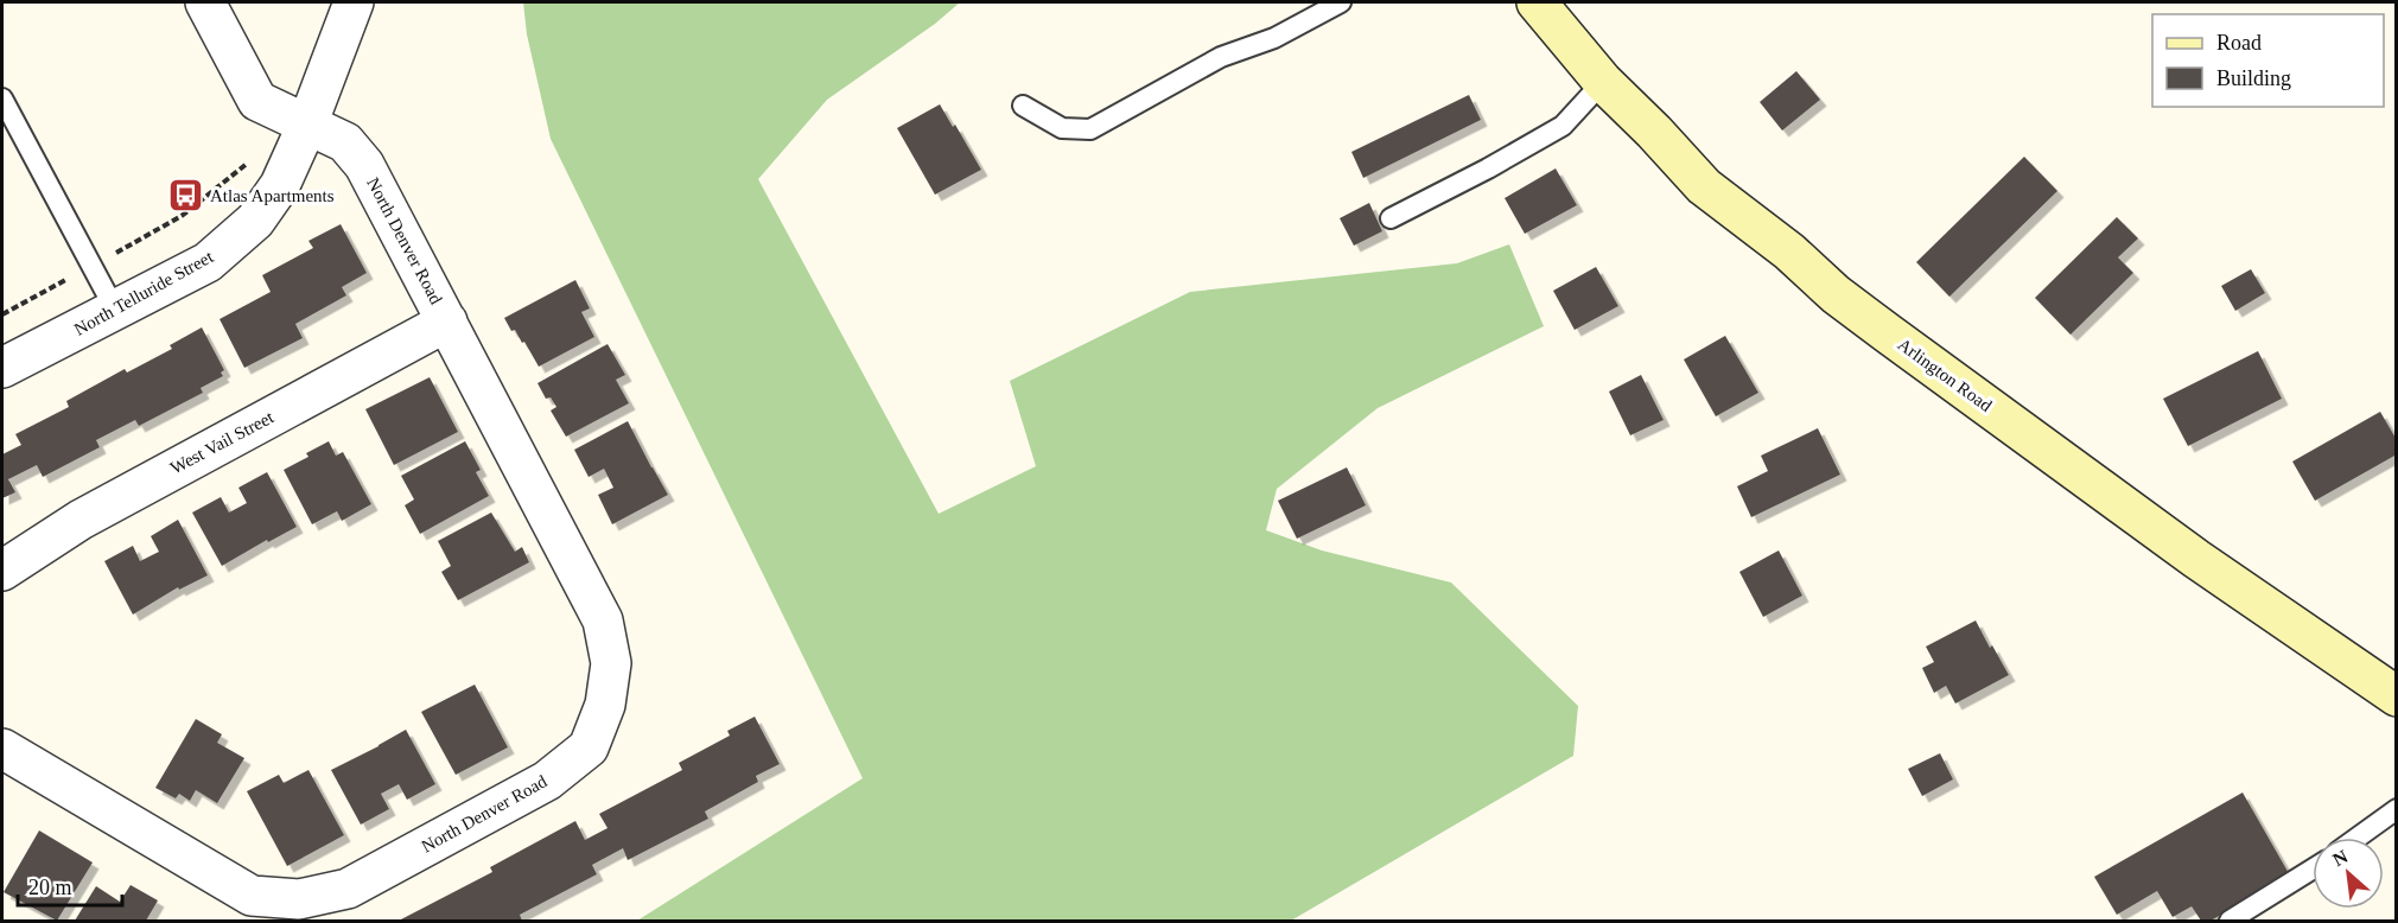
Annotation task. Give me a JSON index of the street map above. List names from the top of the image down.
{
  "streets": {
    "street": [
      "North Denver Road",
      "North Telluride Street",
      "Arlington Road",
      "West Vail Street"
    ]
  },
  "crossings": [
    ["North Denver Road", "North Telluride Street"],
    ["North Denver Road", "West Vail Street"]
  ],
  "places": {
    "bus stop": ["Atlas Apartments"]
  },
  "legend": ["Road", "Building"],
  "scale_bar": "20 m",
  "north": "top left"
}
